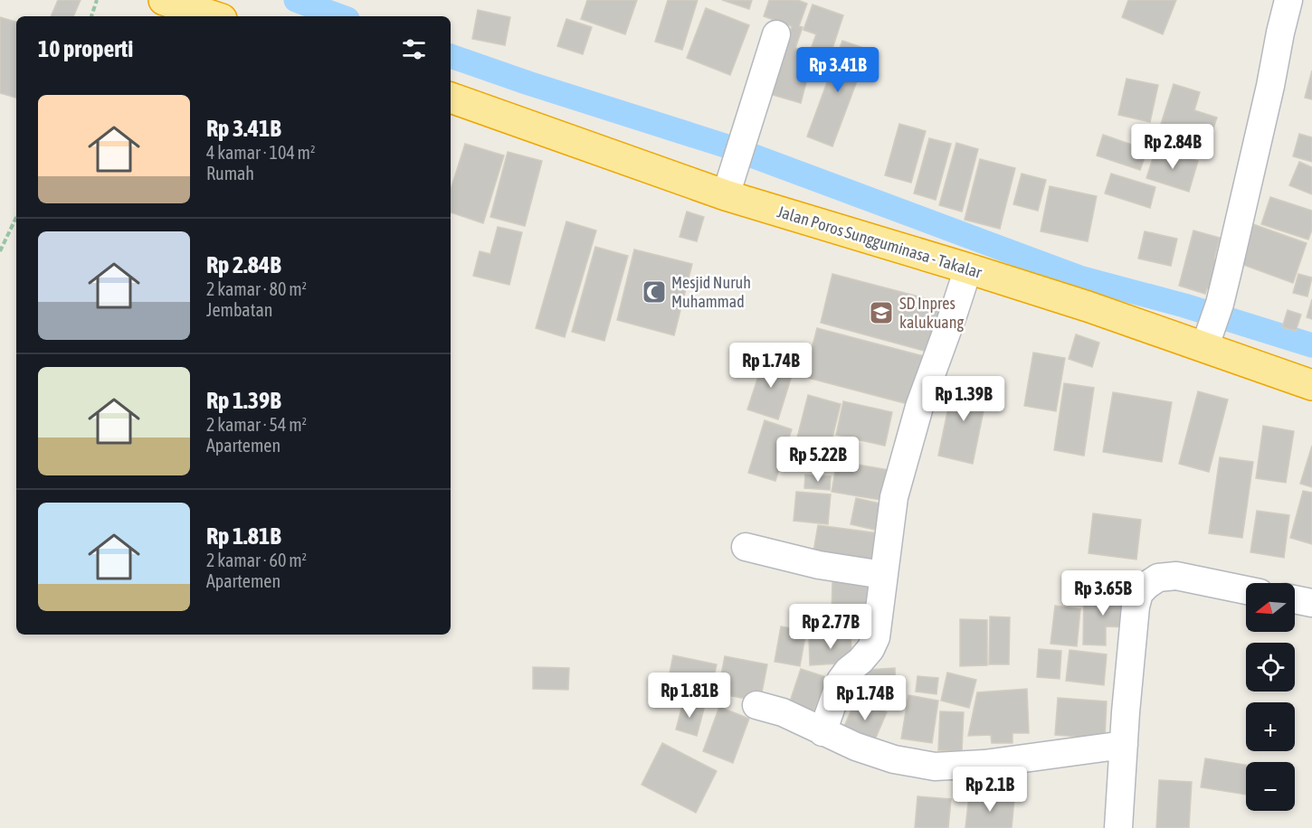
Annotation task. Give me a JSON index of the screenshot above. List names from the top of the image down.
{
  "streets": {
    "highway": ["Jalan Poros Sungguminasa - Takalar"]
  },
  "places": {
    "mosque": ["Mesjid Nuruh Muhammad"],
    "school or university": ["SD Inpres kalukuang"]
  },
  "north": "left",
  "page": {
    "heading": "10 properti",
    "price": [
      "Rp 3.41B",
      "Rp 2.84B",
      "Rp 1.74B",
      "Rp 1.39B",
      "Rp 5.22B",
      "Rp 3.65B",
      "Rp 2.77B",
      "Rp 1.81B",
      "Rp 1.74B",
      "Rp 2.1B"
    ],
    "list": [
      {
        "name": "Rp 3.41B",
        "note": "4 kamar · 104 m² · Rumah"
      },
      {
        "name": "Rp 2.84B",
        "note": "2 kamar · 80 m² · Jembatan"
      },
      {
        "name": "Rp 1.39B",
        "note": "2 kamar · 54 m² · Apartemen"
      },
      {
        "name": "Rp 1.81B",
        "note": "2 kamar · 60 m² · Apartemen"
      }
    ],
    "map_buttons": ["+", "−"]
  }
}
